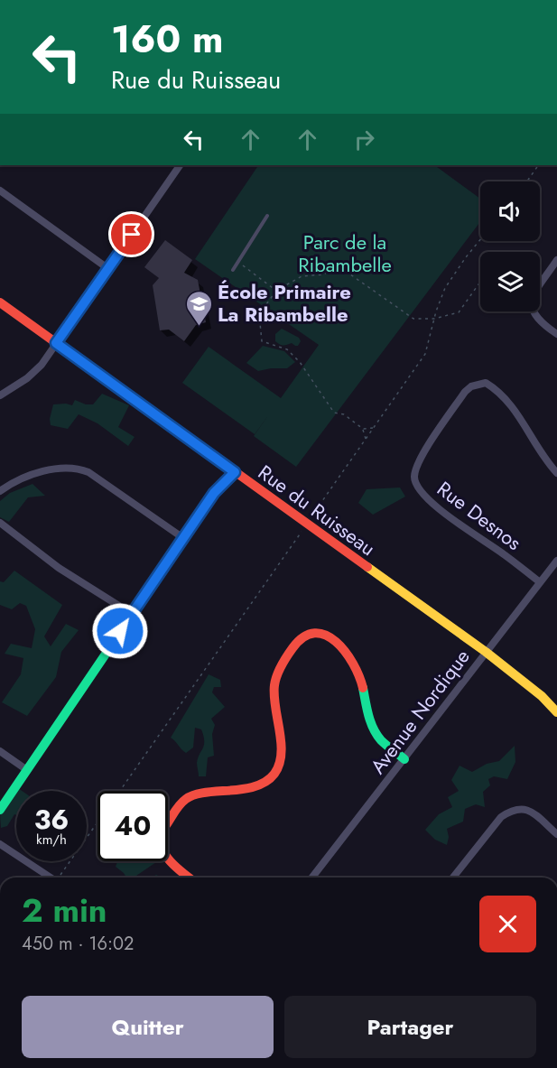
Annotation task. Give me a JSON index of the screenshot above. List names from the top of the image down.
{
  "streets": {
    "street": ["Rue du Ruisseau", "Rue Desnos", "Avenue Nordique"]
  },
  "crossings": [
    ["Rue du Ruisseau", "Avenue Nordique"],
    ["Rue Desnos", "Avenue Nordique"]
  ],
  "parks": ["Parc de la Ribambelle"],
  "places": {
    "school or university": ["École Primaire La Ribambelle"]
  },
  "page": {
    "turn": ["160 m", "Rue du Ruisseau"],
    "speed": "36 km/h",
    "limit": "40",
    "heading": ["2 min", "450 m · 16:02"],
    "buttons": ["Quitter", "Partager"]
  }
}
